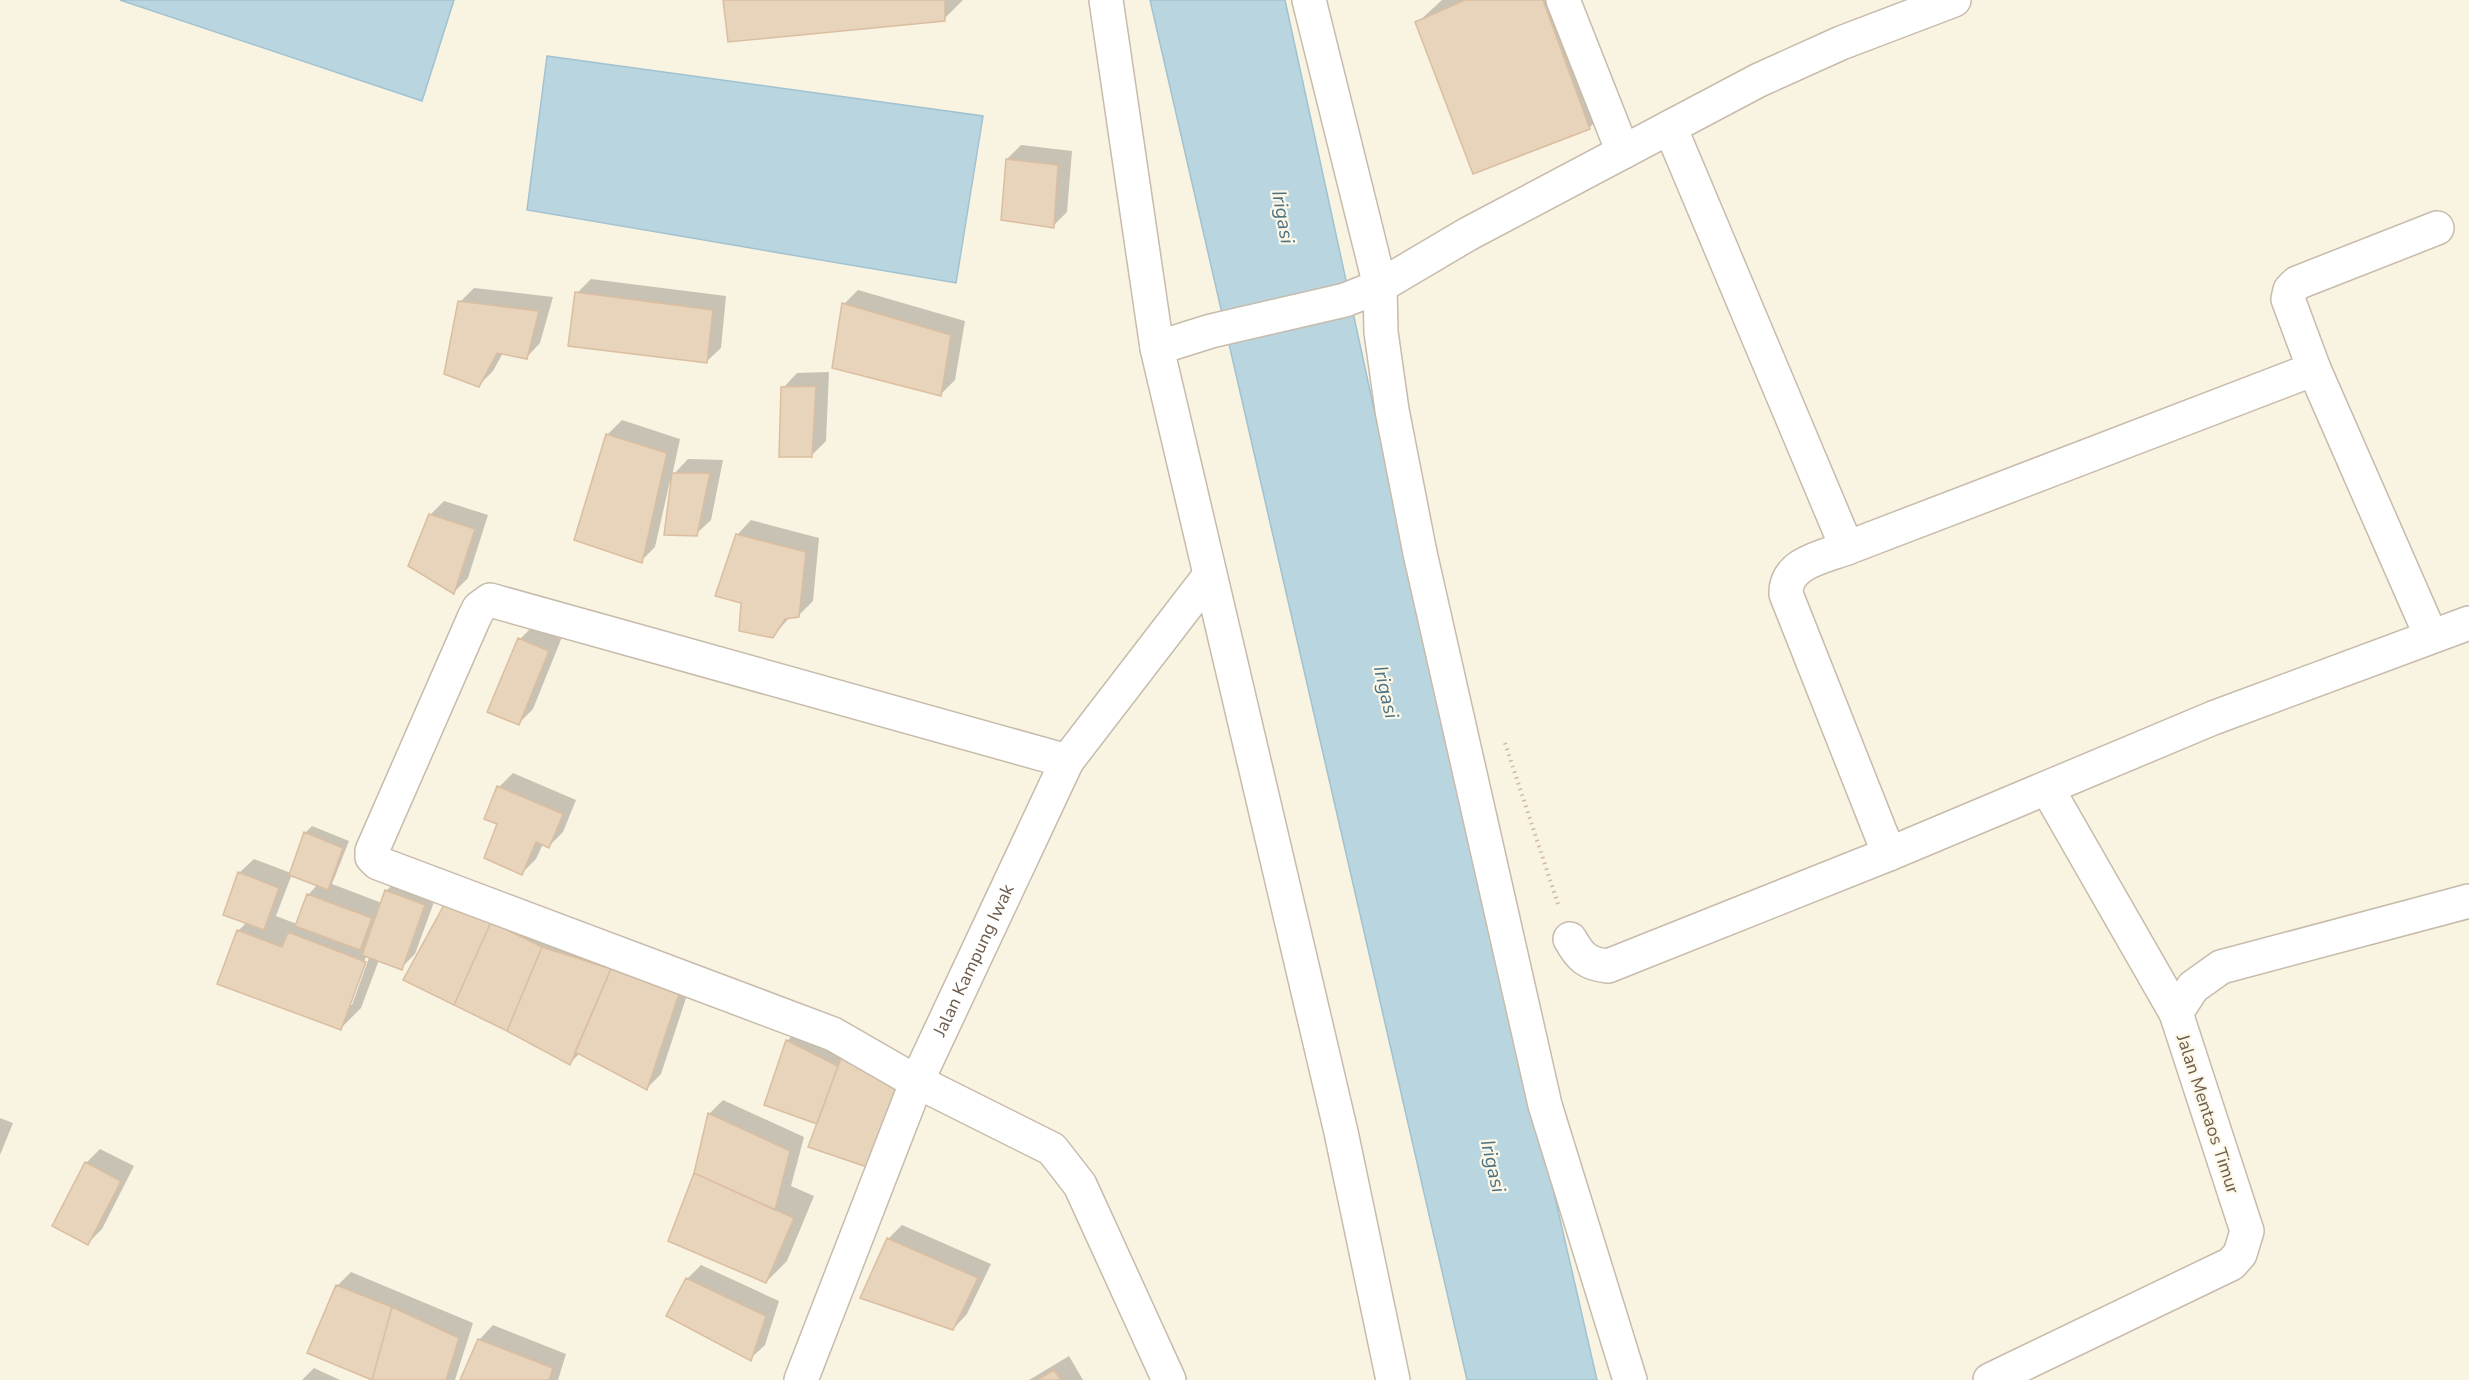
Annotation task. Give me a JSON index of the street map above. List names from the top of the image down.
{
  "streets": {
    "street": ["Jalan Kampung Iwak", "Jalan Mentaos Timur"]
  },
  "water": ["Irigasi"]
}
